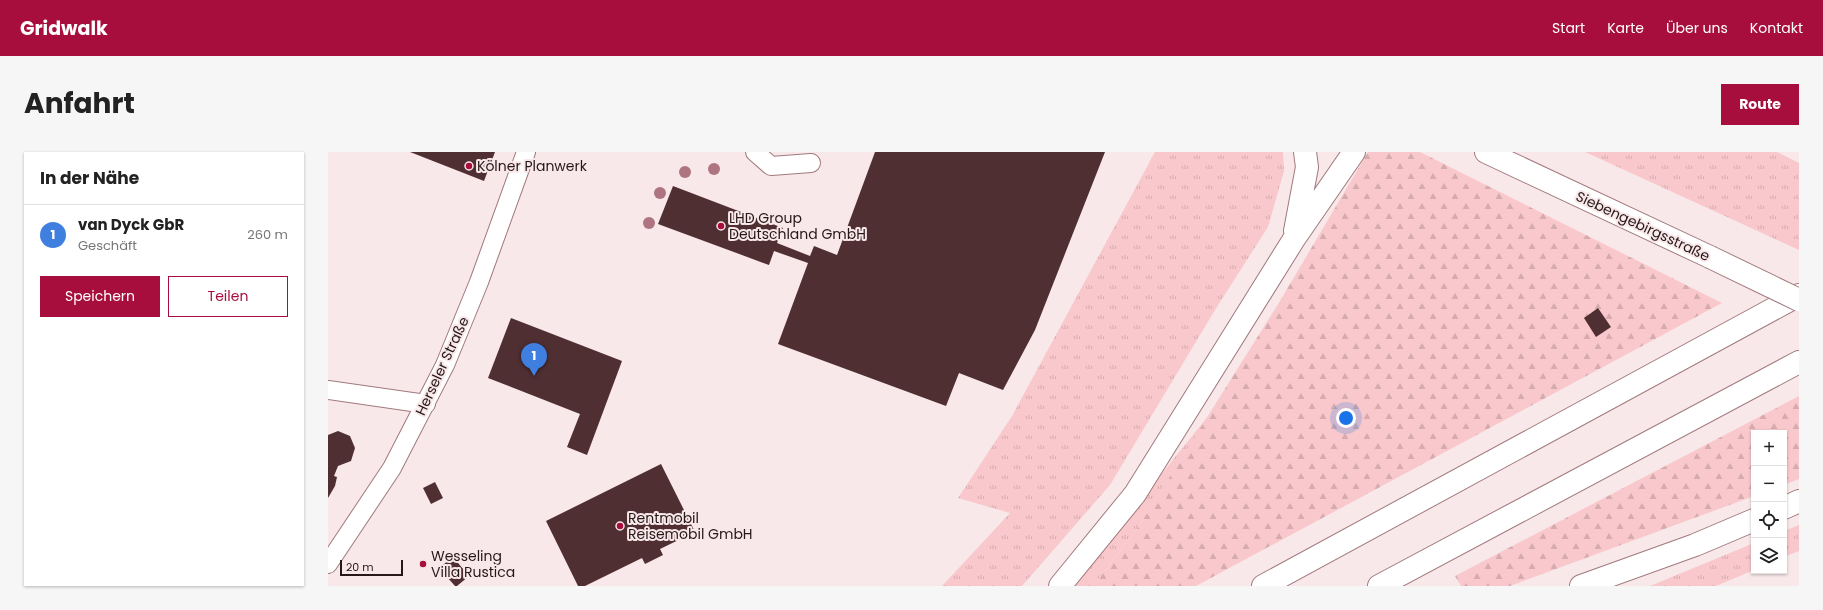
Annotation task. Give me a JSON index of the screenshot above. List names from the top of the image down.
{
  "streets": {
    "main road": ["Siebengebirgsstraße"],
    "street": ["Herseler Straße"]
  },
  "places": [
    "Kölner Planwerk",
    "LHD Group Deutschland GmbH",
    "Rentmobil Reisemobil GmbH",
    "Wesseling Villa Rustica"
  ],
  "scale_bar": "20 m",
  "page": {
    "header": "Gridwalk",
    "nav": [
      "Start",
      "Karte",
      "Über uns",
      "Kontakt"
    ],
    "title": "Anfahrt",
    "buttons": [
      "Route",
      ["Speichern", "Teilen"]
    ],
    "heading": "In der Nähe",
    "list": [
      {
        "mark": "1",
        "name": "van Dyck GbR",
        "note": "Geschäft",
        "value": "260 m"
      }
    ],
    "pins": "1",
    "map_buttons": ["+", "−"],
    "scale": "20 m"
  }
}
